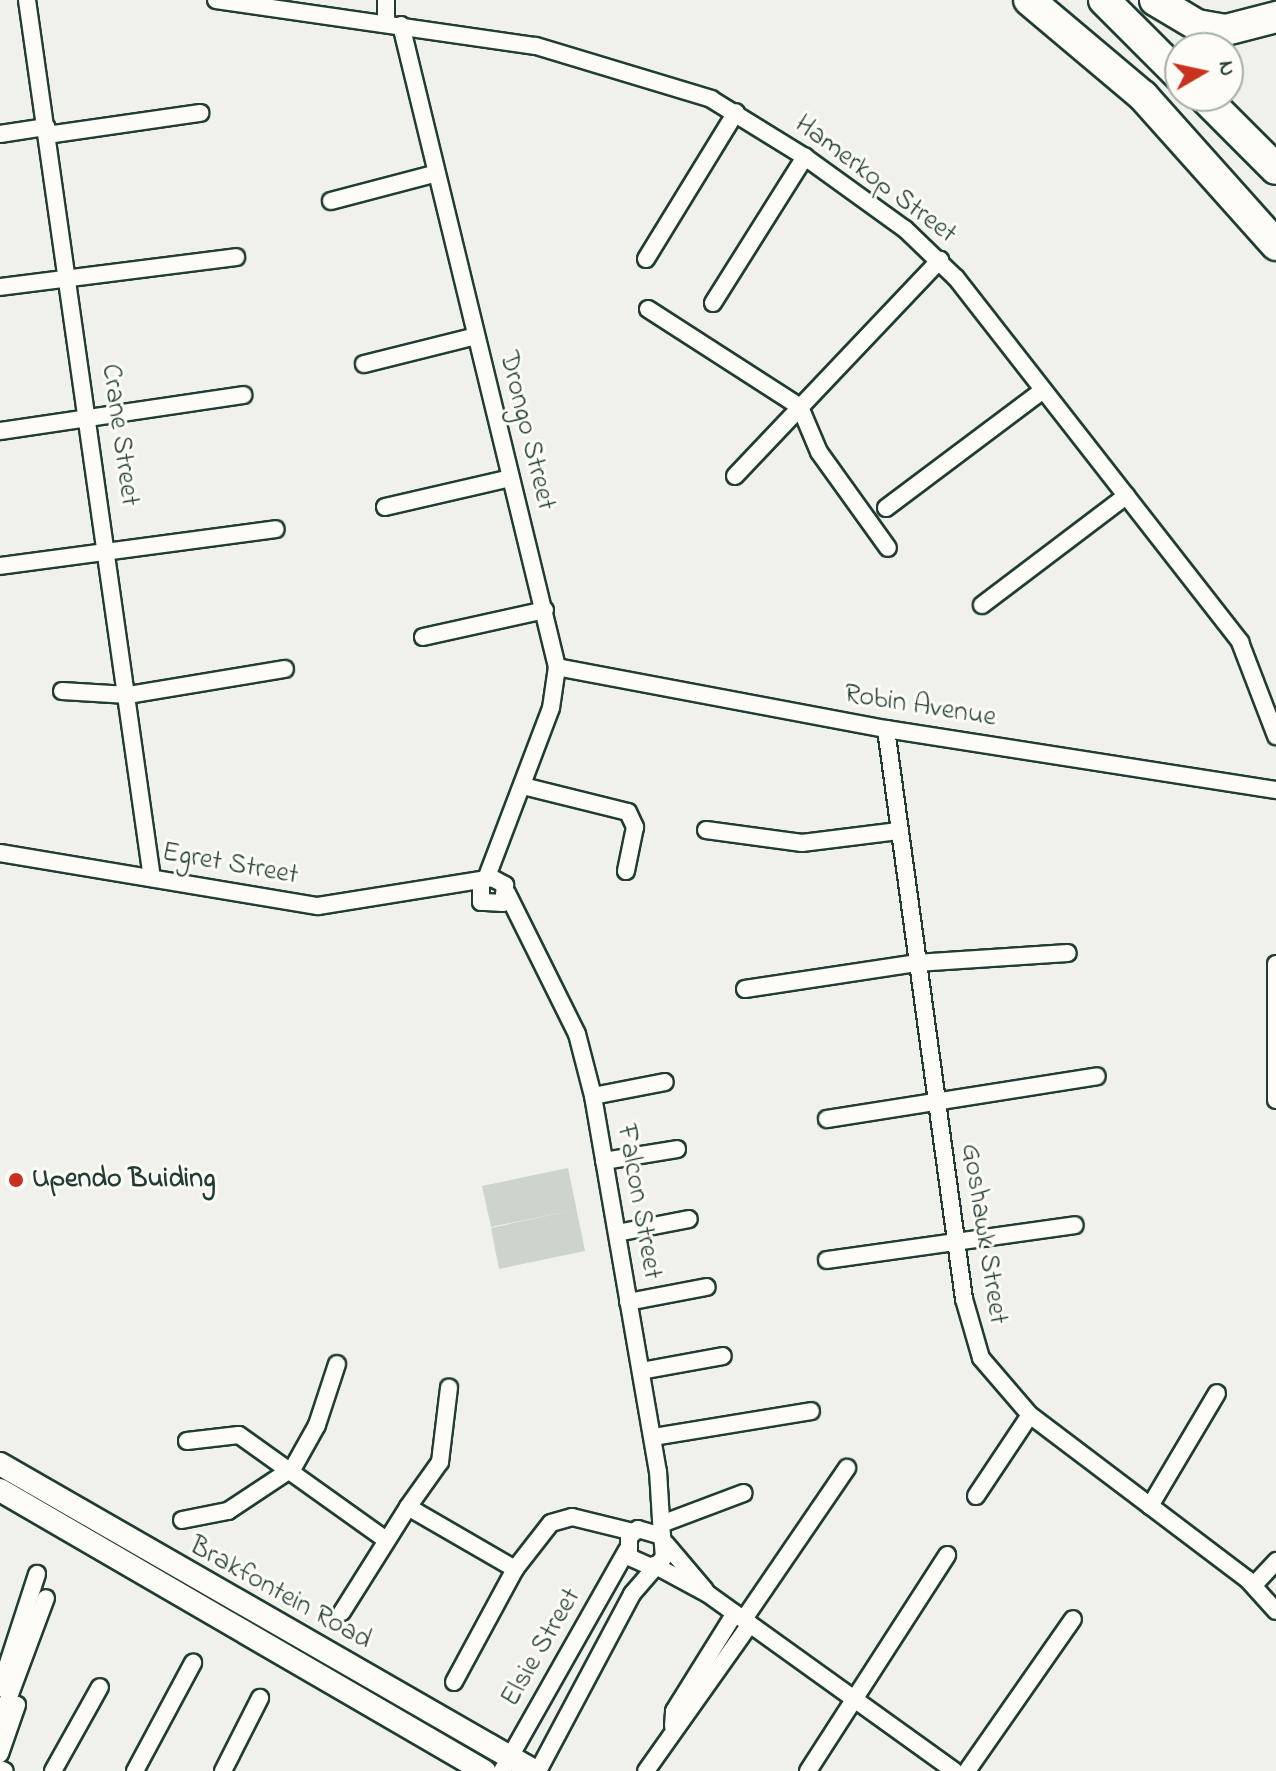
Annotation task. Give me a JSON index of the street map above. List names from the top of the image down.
{
  "streets": {
    "street": [
      "Hamerkop Street",
      "Drongo Street",
      "Crane Street",
      "Robin Avenue",
      "Egret Street",
      "Falcon Street",
      "Goshawk Street",
      "Brakfontein Road",
      "Elsie Street"
    ]
  },
  "crossings": [
    ["Hamerkop Street", "Drongo Street"],
    ["Drongo Street", "Robin Avenue"],
    ["Drongo Street", "Egret Street"],
    ["Drongo Street", "Falcon Street"],
    ["Crane Street", "Egret Street"],
    ["Robin Avenue", "Goshawk Street"],
    ["Egret Street", "Falcon Street"],
    ["Falcon Street", "Elsie Street"],
    ["Brakfontein Road", "Elsie Street"]
  ],
  "places": ["Upendo Buiding"],
  "north": "right"
}
